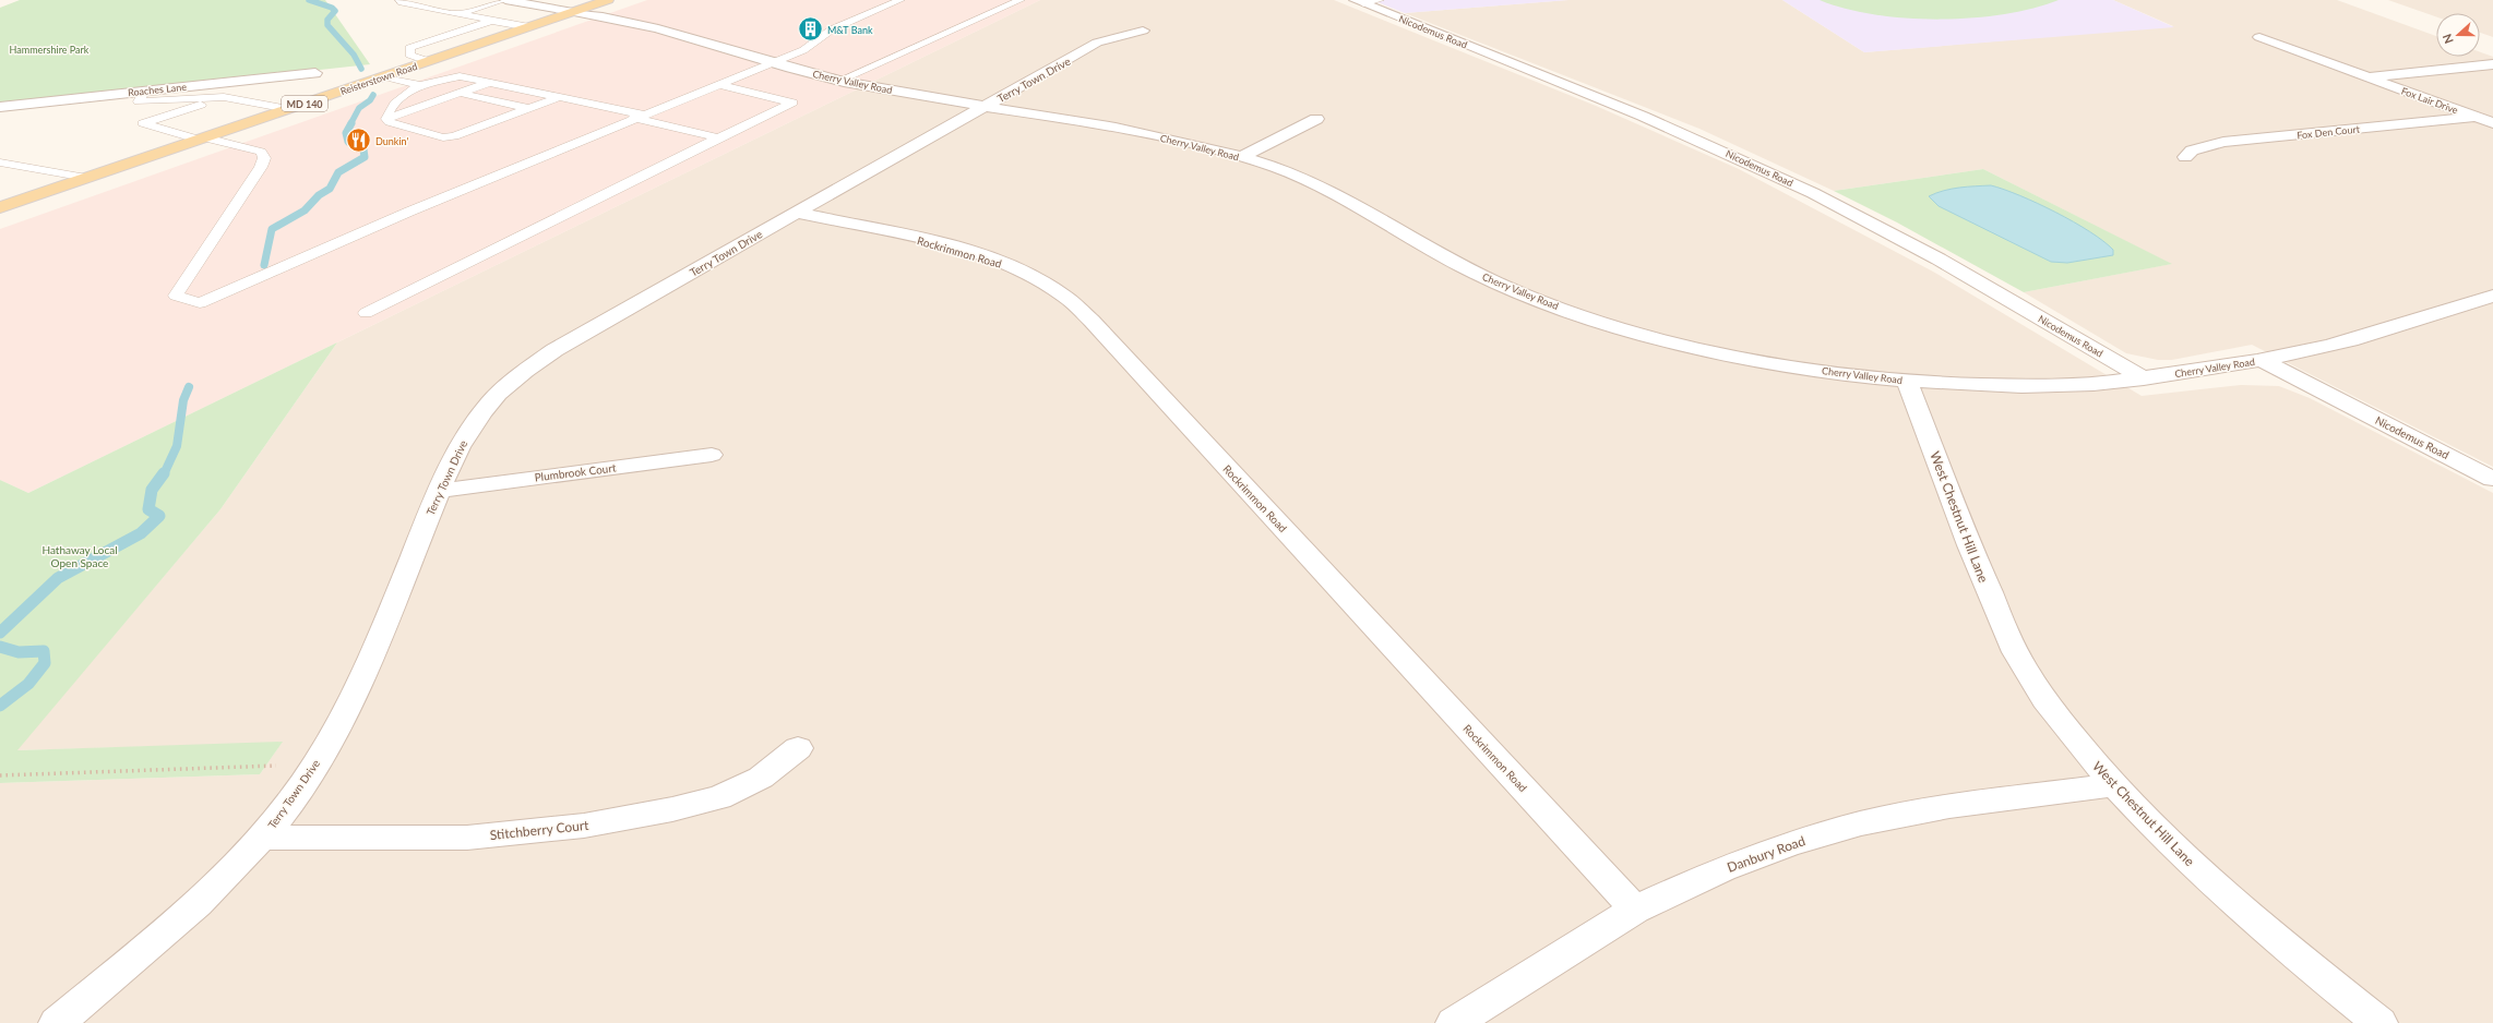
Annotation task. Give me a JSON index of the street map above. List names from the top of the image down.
{
  "streets": {
    "main road": ["Reisterstown Road", "MD 140"],
    "street": [
      "Nicodemus Road",
      "Terry Town Drive",
      "Cherry Valley Road",
      "Roaches Lane",
      "Fox Lair Drive",
      "Fox Den Court",
      "Rockrimmon Road",
      "Plumbrook Court",
      "West Chestnut Hill Lane",
      "Stitchberry Court",
      "Danbury Road"
    ]
  },
  "crossings": [
    ["Nicodemus Road", "Cherry Valley Road"],
    ["Reisterstown Road", "Cherry Valley Road"],
    ["Terry Town Drive", "Cherry Valley Road"],
    ["Terry Town Drive", "Rockrimmon Road"],
    ["Terry Town Drive", "Plumbrook Court"],
    ["Terry Town Drive", "Stitchberry Court"],
    ["Cherry Valley Road", "West Chestnut Hill Lane"],
    ["Fox Lair Drive", "Fox Den Court"],
    ["Rockrimmon Road", "Danbury Road"],
    ["West Chestnut Hill Lane", "Danbury Road"]
  ],
  "parks": ["Hammershire Park", "Hathaway Local Open Space"],
  "places": {
    "building": ["M&T Bank"],
    "restaurant": ["Dunkin'"]
  },
  "north": "left"
}
